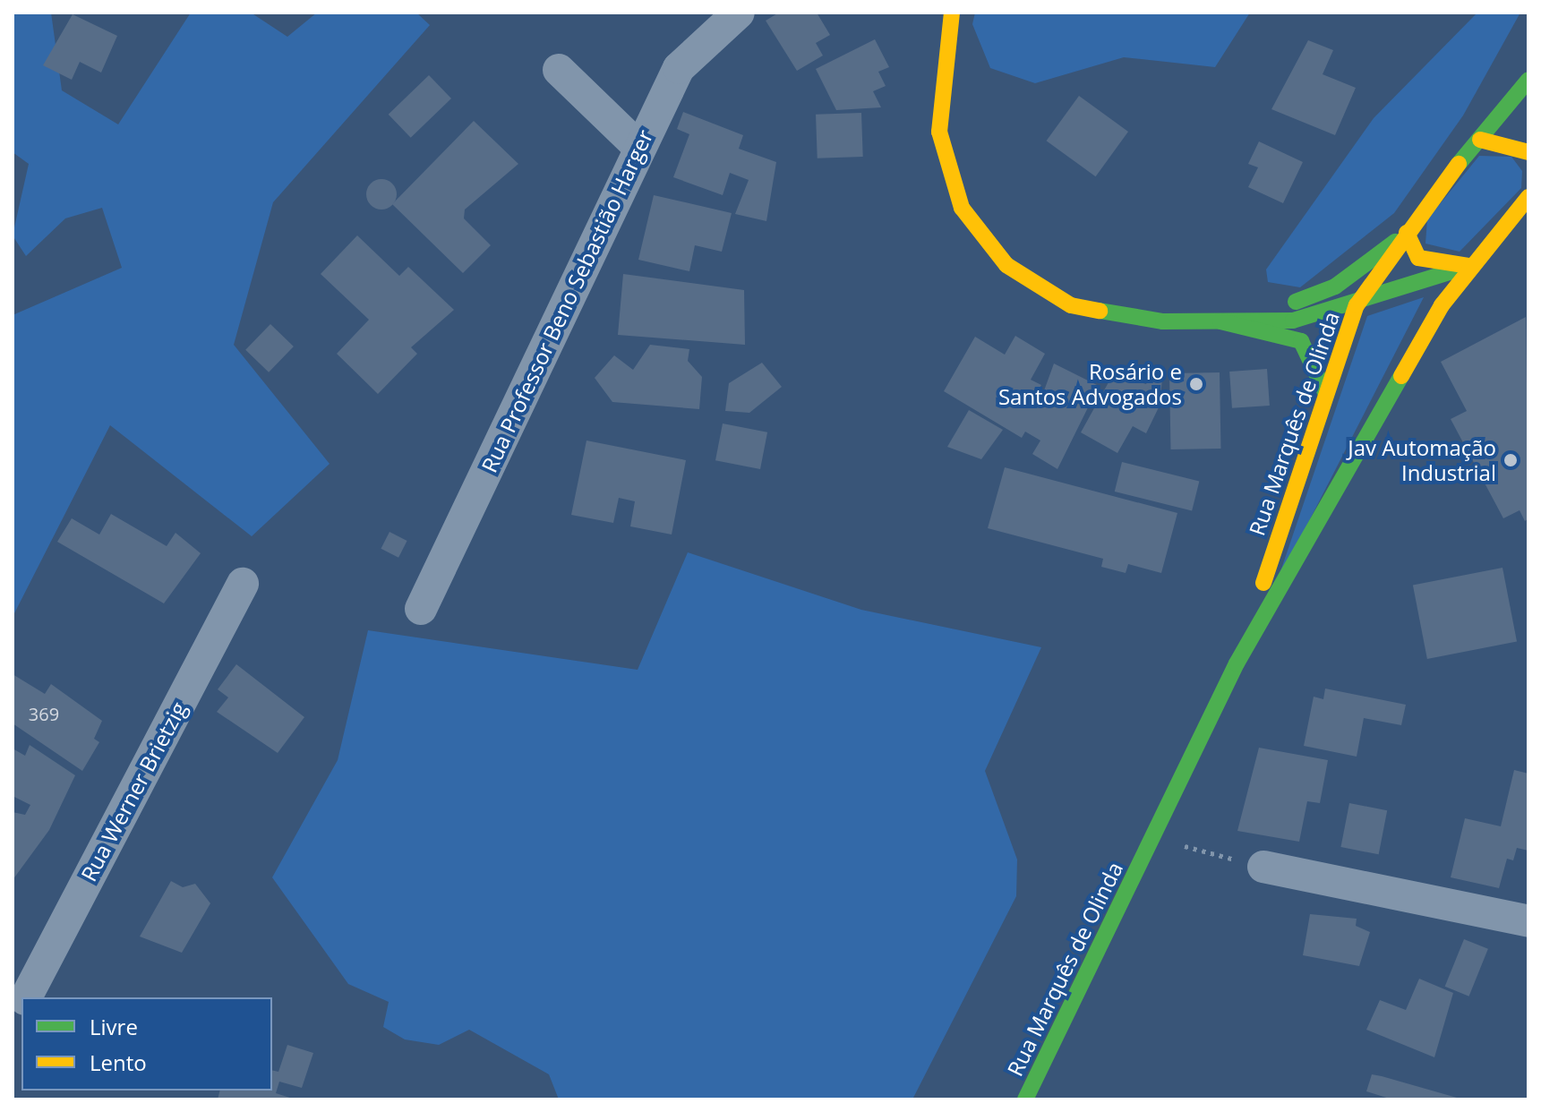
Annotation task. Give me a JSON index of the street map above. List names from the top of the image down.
{
  "streets": {
    "main road": ["Rua Marquês de Olinda"],
    "street": ["Rua Professor Beno Sebastião Harger", "Rua Werner Brietzig"]
  },
  "places": ["Rosário e Santos Advogados", "Jav Automação Industrial"],
  "house_numbers": ["369"],
  "legend": ["Livre", "Lento"]
}
